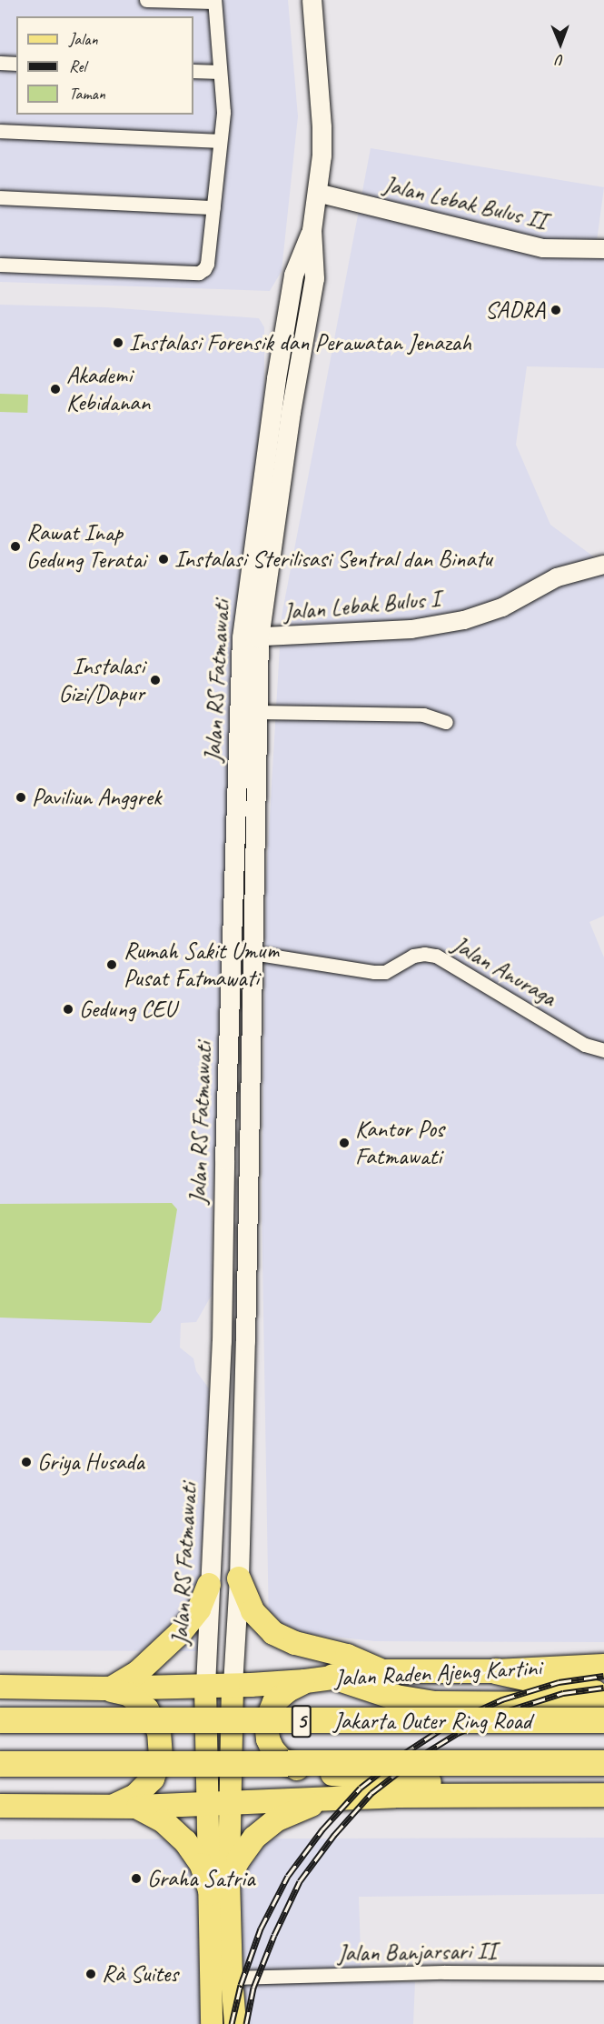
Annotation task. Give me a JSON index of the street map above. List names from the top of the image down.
{
  "streets": {
    "highway": ["Jalan Raden Ajeng Kartini", "5", "Jakarta Outer Ring Road"],
    "main road": ["Jalan RS Fatmawati"],
    "street": [
      "Jalan Lebak Bulus II",
      "Jalan Lebak Bulus I",
      "Jalan Anuraga",
      "Jalan Banjarsari II"
    ]
  },
  "crossings": [
    ["Jalan Lebak Bulus II", "Jalan RS Fatmawati"],
    ["Jalan Lebak Bulus I", "Jalan RS Fatmawati"],
    ["Jalan RS Fatmawati", "Jalan Anuraga"],
    ["Jalan RS Fatmawati", "Jalan Raden Ajeng Kartini"],
    ["Jalan RS Fatmawati", "Jalan Banjarsari II"]
  ],
  "places": [
    "SADRA",
    "Instalasi Forensik dan Perawatan Jenazah",
    "Akademi Kebidanan",
    "Rawat Inap Gedung Teratai",
    "Instalasi Sterilisasi Sentral dan Binatu",
    "Instalasi Gizi/Dapur",
    "Paviliun Anggrek",
    "Rumah Sakit Umum Pusat Fatmawati",
    "Gedung CEU",
    "Kantor Pos Fatmawati",
    "Griya Husada",
    "Graha Satria",
    "Rà Suites"
  ],
  "legend": ["Jalan", "Rel", "Taman"],
  "north": "bottom"
}
